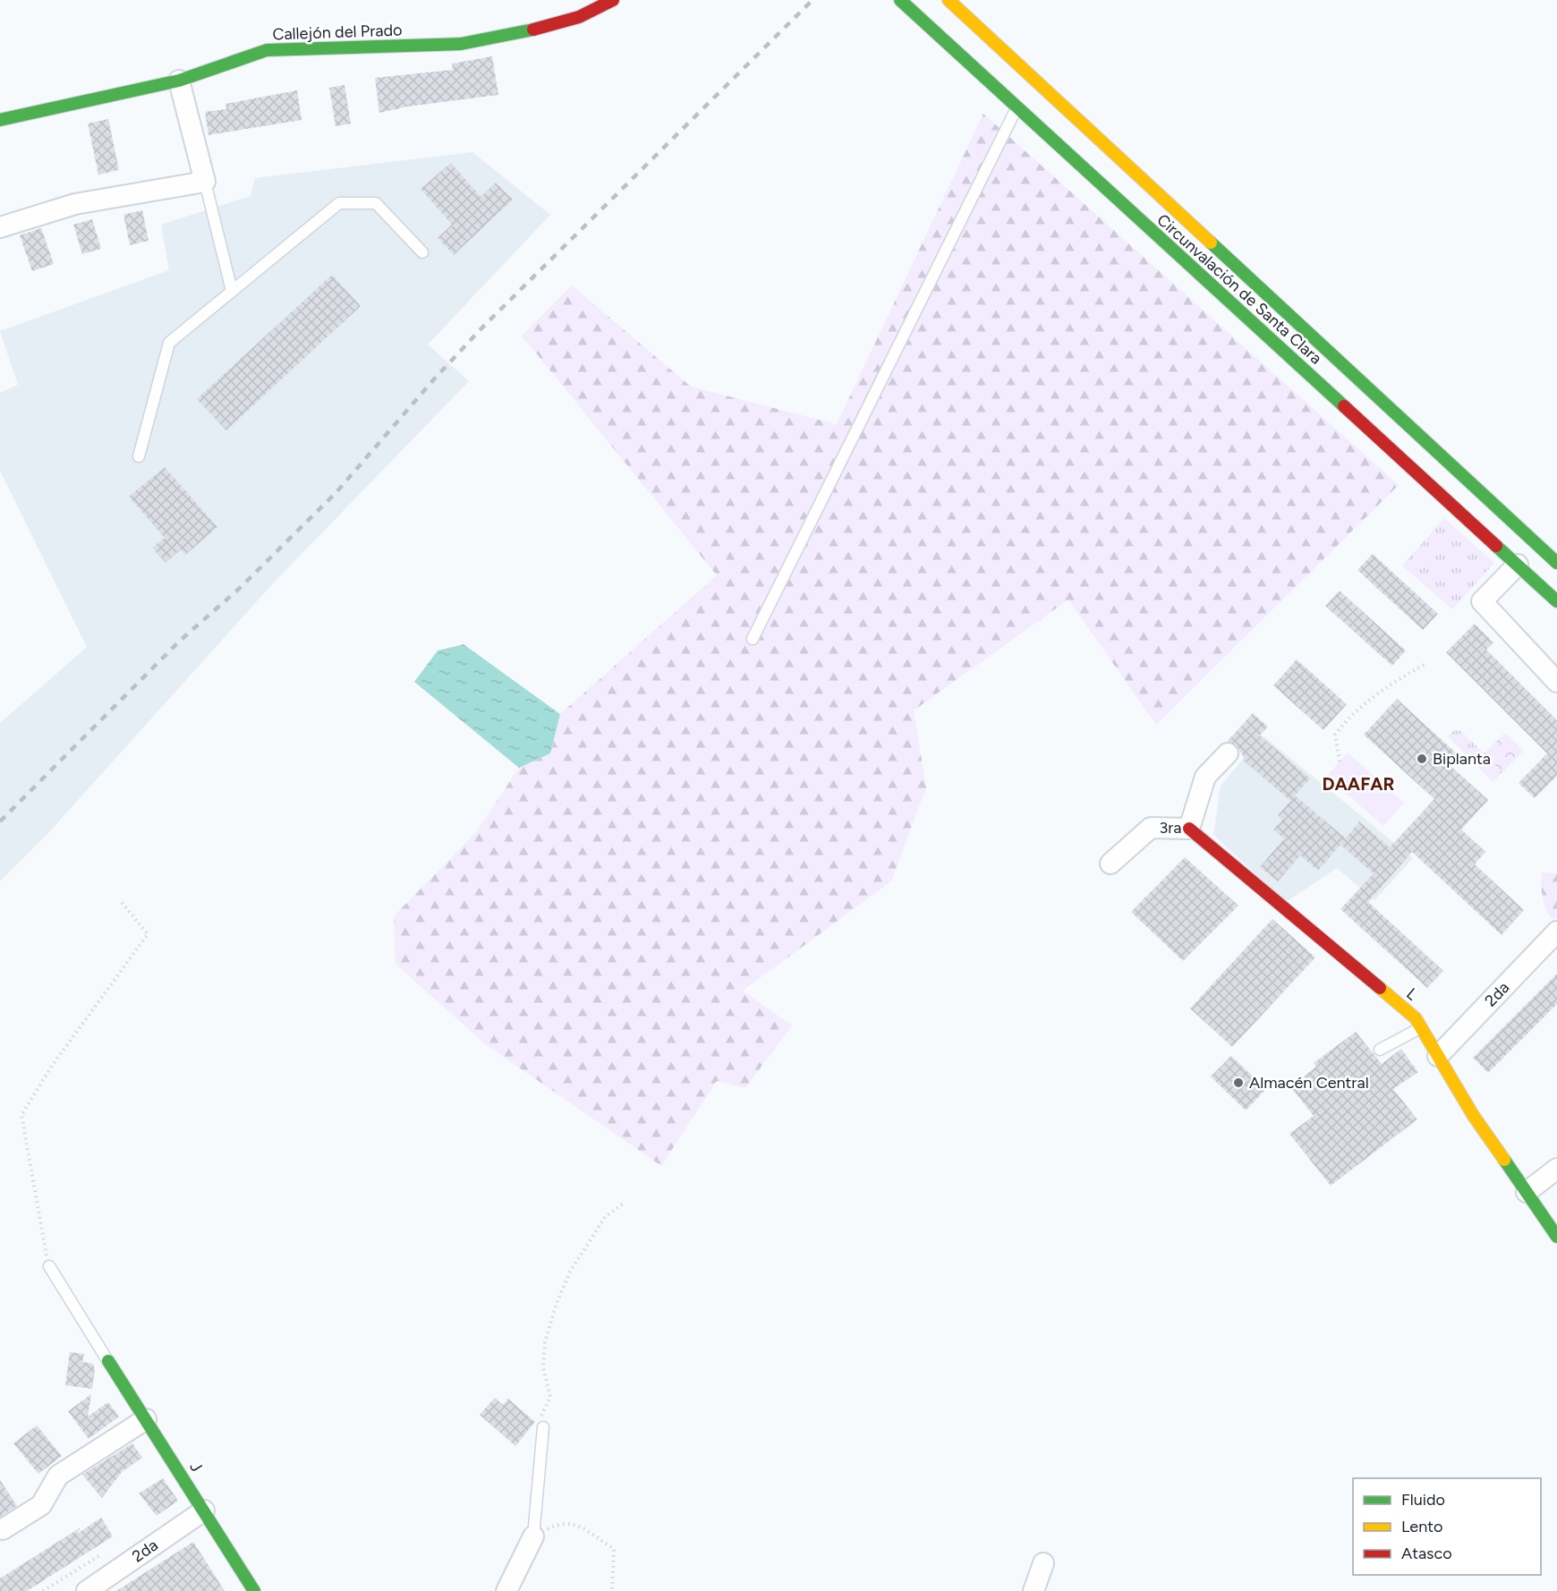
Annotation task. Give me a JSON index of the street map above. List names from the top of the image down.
{
  "streets": {
    "main road": [
      "Callejón del Prado",
      "Circunvalación de Santa Clara",
      "L",
      "J"
    ],
    "street": ["3ra", "2da"]
  },
  "crossings": [
    ["3ra", "L"],
    ["L", "2da"],
    ["2da", "J"]
  ],
  "districts": ["DAAFAR"],
  "places": ["Biplanta", "Almacén Central"],
  "legend": ["Fluido", "Lento", "Atasco"]
}
